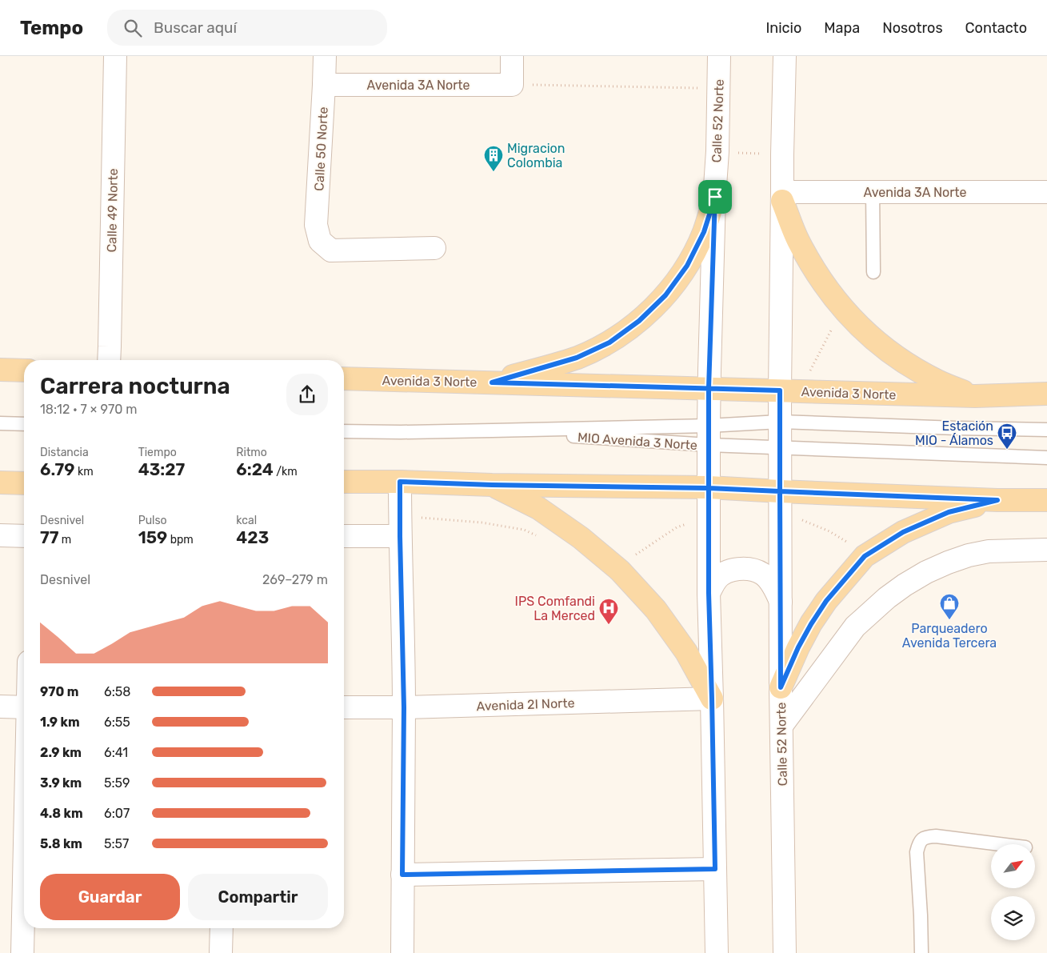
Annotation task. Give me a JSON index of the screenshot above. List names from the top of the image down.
{
  "streets": {
    "main road": ["Avenida 3 Norte"],
    "street": [
      "Avenida 3A Norte",
      "Calle 52 Norte",
      "Calle 50 Norte",
      "Calle 49 Norte",
      "Avenida 2I Norte"
    ],
    "lane": ["MIO Avenida 3 Norte"]
  },
  "crossings": [
    ["Avenida 3A Norte", "Calle 52 Norte"],
    ["Avenida 3A Norte", "Calle 50 Norte"],
    ["Calle 52 Norte", "Avenida 3 Norte"],
    ["Calle 52 Norte", "MIO Avenida 3 Norte"],
    ["Calle 52 Norte", "Avenida 2I Norte"]
  ],
  "places": {
    "building": ["Migracion Colombia"],
    "bus stop": ["Estación MIO - Álamos"],
    "shop": ["Parqueadero Avenida Tercera"],
    "hospital": ["IPS Comfandi La Merced"]
  },
  "north": "top right",
  "page": {
    "header": "Tempo",
    "search": "Buscar aquí",
    "nav": [
      "Inicio",
      "Mapa",
      "Nosotros",
      "Contacto"
    ],
    "heading": ["Carrera nocturna", "18:12 · 7 × 970 m"],
    "stats": [
      ["Distancia", "6.79 km"],
      ["Tiempo", "43:27"],
      ["Ritmo", "6:24 /km"],
      ["Desnivel", "77 m"],
      ["Pulso", "159 bpm"],
      ["kcal", "423"]
    ],
    "chart": ["Desnivel", "269–279 m"],
    "list": [
      {
        "name": "970 m",
        "note": "6:58"
      },
      {
        "name": "1.9 km",
        "note": "6:55"
      },
      {
        "name": "2.9 km",
        "note": "6:41"
      },
      {
        "name": "3.9 km",
        "note": "5:59"
      },
      {
        "name": "4.8 km",
        "note": "6:07"
      },
      {
        "name": "5.8 km",
        "note": "5:57"
      }
    ],
    "buttons": ["Guardar", "Compartir"]
  }
}
